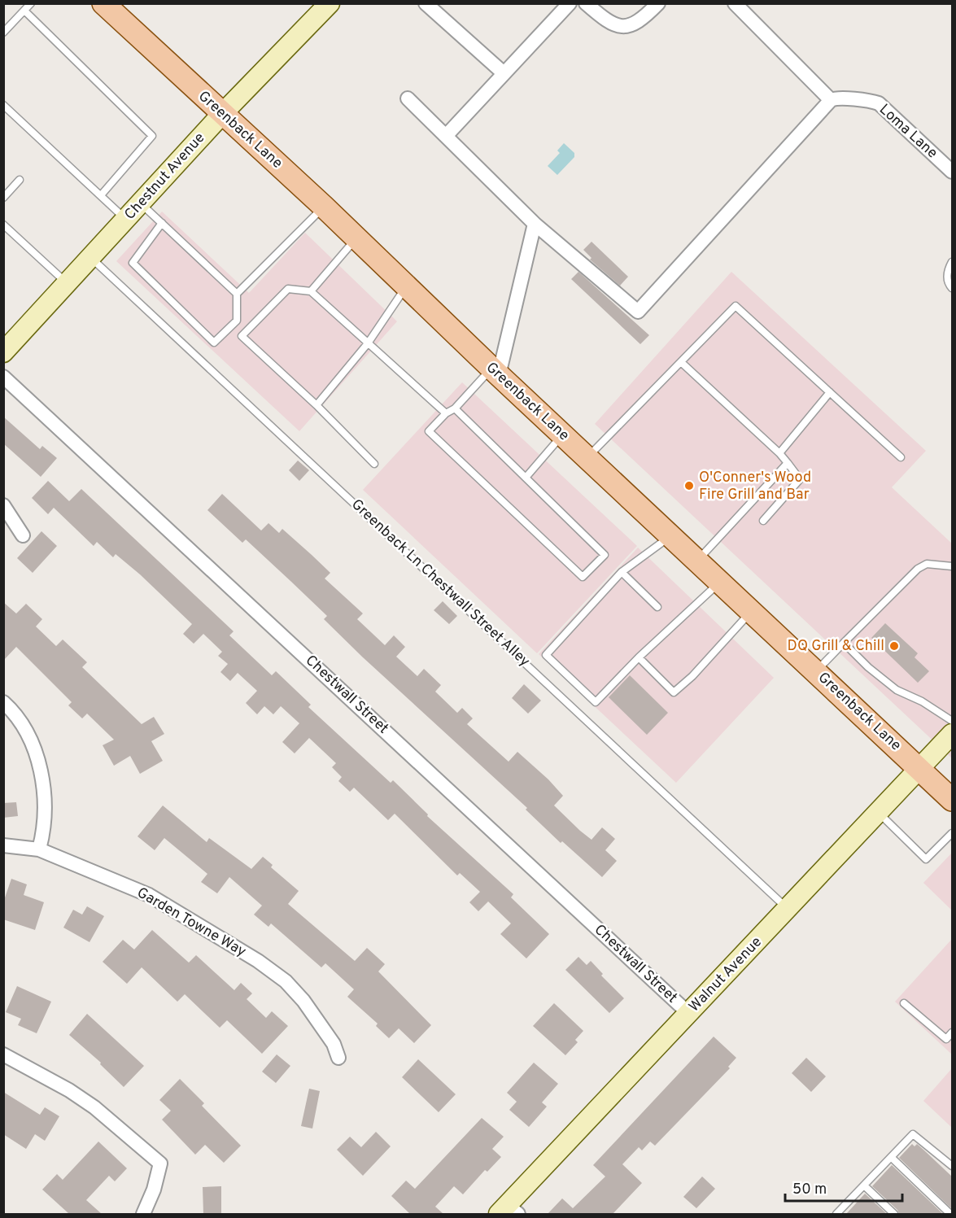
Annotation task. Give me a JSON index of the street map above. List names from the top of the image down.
{
  "streets": {
    "main road": ["Greenback Lane"],
    "street": [
      "Loma Lane",
      "Chestnut Avenue",
      "Chestwall Street",
      "Garden Towne Way",
      "Walnut Avenue"
    ],
    "lane": ["Greenback Ln Chestwall Street Alley"]
  },
  "crossings": [
    ["Greenback Lane", "Chestnut Avenue"],
    ["Greenback Lane", "Walnut Avenue"],
    ["Chestnut Avenue", "Greenback Ln Chestwall Street Alley"],
    ["Greenback Ln Chestwall Street Alley", "Walnut Avenue"],
    ["Chestwall Street", "Walnut Avenue"]
  ],
  "places": ["O'Conner's Wood Fire Grill and Bar", "DQ Grill & Chill"],
  "scale_bar": "50 m"
}
